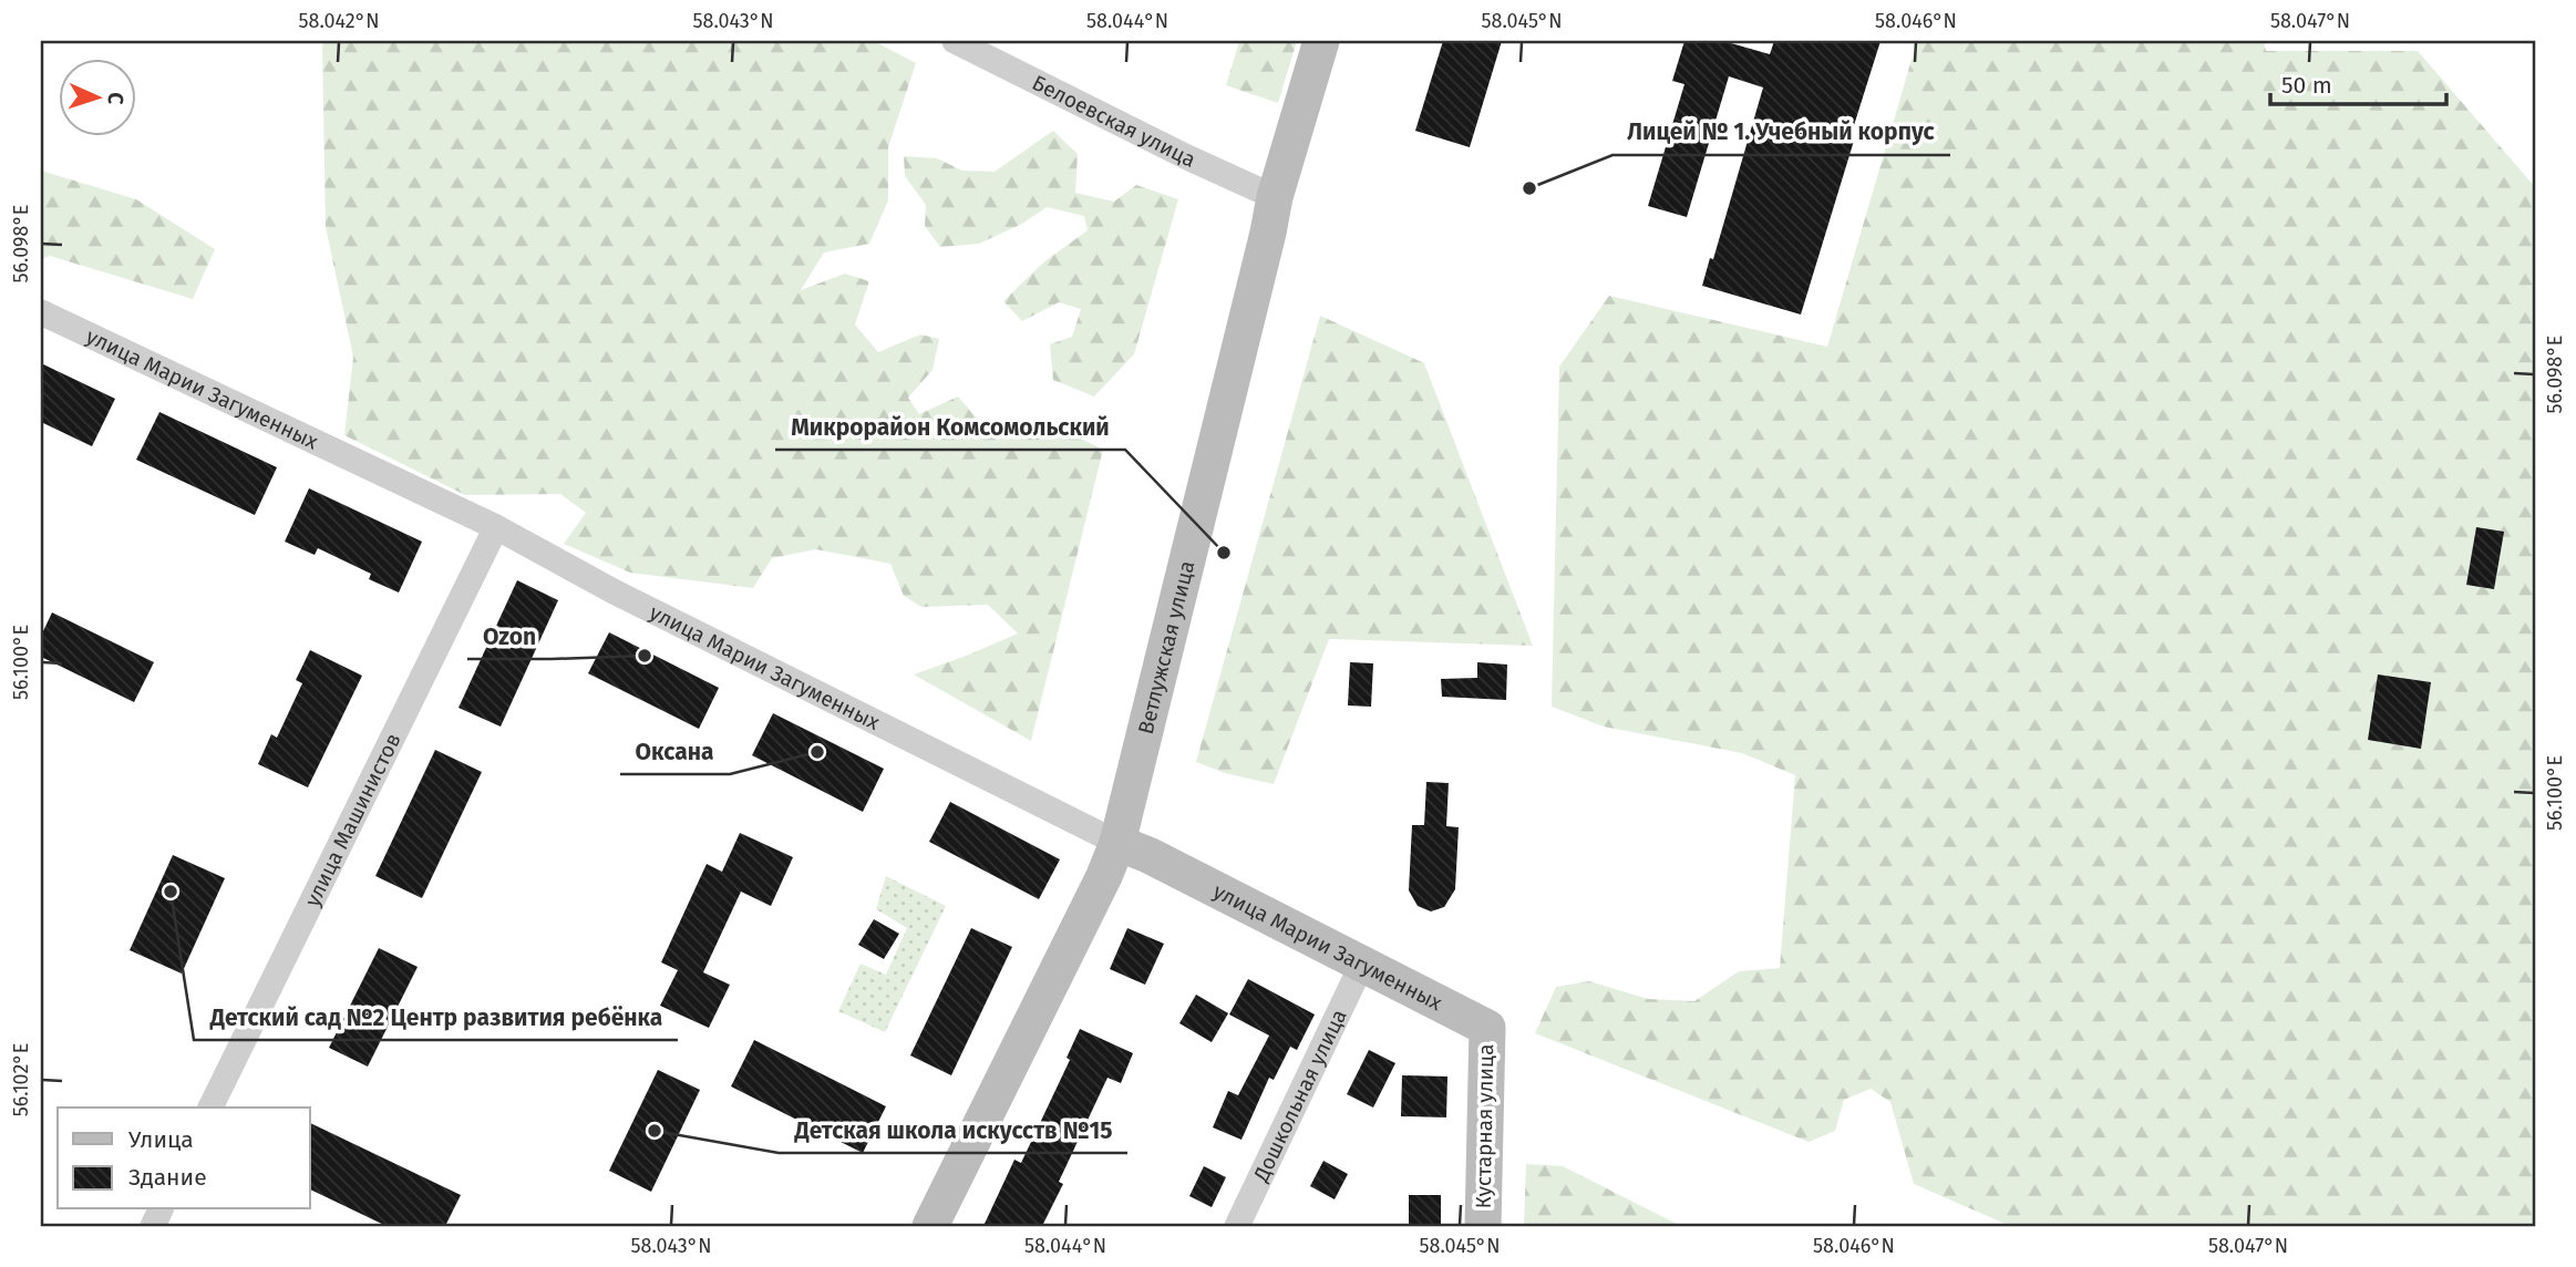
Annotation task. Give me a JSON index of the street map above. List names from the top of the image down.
{
  "streets": {
    "main road": ["улица Марии Загуменных", "Ветлужская улица", "Кустарная улица"],
    "street": ["Белоевская улица", "улица Машинистов", "Дошкольная улица"]
  },
  "crossings": [
    ["Белоевская улица", "Ветлужская улица"],
    ["улица Марии Загуменных", "Ветлужская улица"],
    ["улица Марии Загуменных", "улица Машинистов"],
    ["улица Марии Загуменных", "Дошкольная улица"],
    ["улица Марии Загуменных", "Кустарная улица"]
  ],
  "places": [
    "Лицей № 1. Учебный корпус",
    "Микрорайон Комсомольский",
    "Ozon",
    "Оксана",
    "Детский сад №2 Центр развития ребёнка",
    "Детская школа искусств №15"
  ],
  "legend": ["Улица", "Здание"],
  "scale_bar": "50 m",
  "north": "right",
  "coordinates": [
    "58.042°N",
    "58.043°N",
    "58.044°N",
    "58.045°N",
    "58.046°N",
    "58.047°N",
    "56.098°E",
    "56.100°E",
    "56.102°E"
  ]
}
